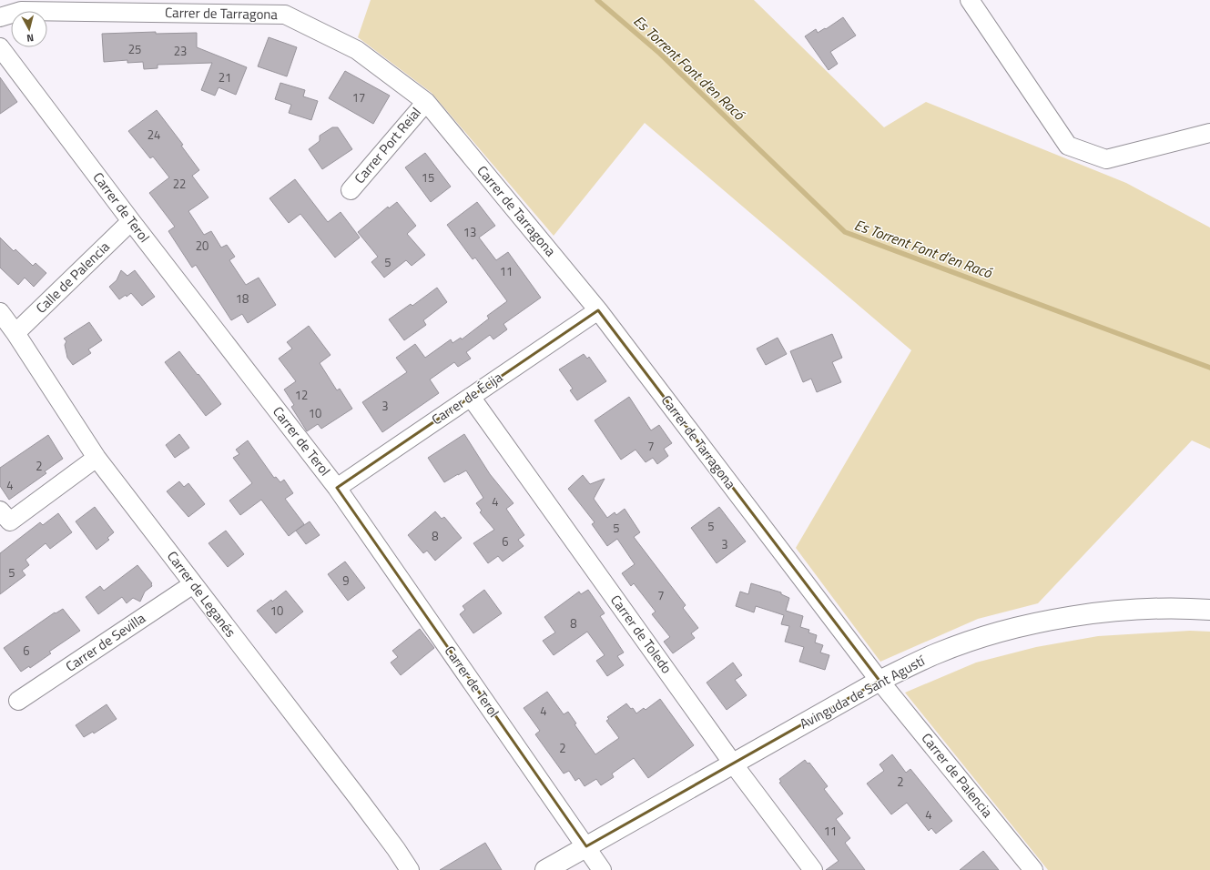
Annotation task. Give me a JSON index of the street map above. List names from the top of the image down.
{
  "streets": {
    "street": [
      "Carrer de Tarragona",
      "Carrer Port Reial",
      "Carrer de Terol",
      "Calle de Palencia",
      "Carrer de Écija",
      "Carrer de Leganés",
      "Carrer de Toledo",
      "Carrer de Sevilla",
      "Avinguda de Sant Agustí",
      "Carrer de Palencia"
    ]
  },
  "crossings": [
    ["Carrer de Tarragona", "Carrer Port Reial"],
    ["Carrer de Tarragona", "Carrer de Écija"],
    ["Carrer de Tarragona", "Avinguda de Sant Agustí"],
    ["Carrer de Tarragona", "Carrer de Palencia"],
    ["Carrer de Terol", "Calle de Palencia"],
    ["Carrer de Terol", "Carrer de Écija"],
    ["Carrer de Terol", "Avinguda de Sant Agustí"],
    ["Calle de Palencia", "Carrer de Leganés"],
    ["Carrer de Écija", "Carrer de Toledo"],
    ["Carrer de Leganés", "Carrer de Sevilla"],
    ["Carrer de Toledo", "Avinguda de Sant Agustí"],
    ["Avinguda de Sant Agustí", "Carrer de Palencia"]
  ],
  "water": ["Es Torrent Font d'en Racó"],
  "house_numbers": [
    "25",
    "23",
    "21",
    "17",
    "24",
    "15",
    "22",
    "13",
    "20",
    "5",
    "11",
    "18",
    "12",
    "3",
    "10",
    "7",
    "2",
    "4",
    "4",
    "5",
    "5",
    "8",
    "6",
    "3",
    "5",
    "9",
    "7",
    "10",
    "8",
    "6",
    "4",
    "2",
    "2",
    "4",
    "11"
  ],
  "north": "bottom"
}
